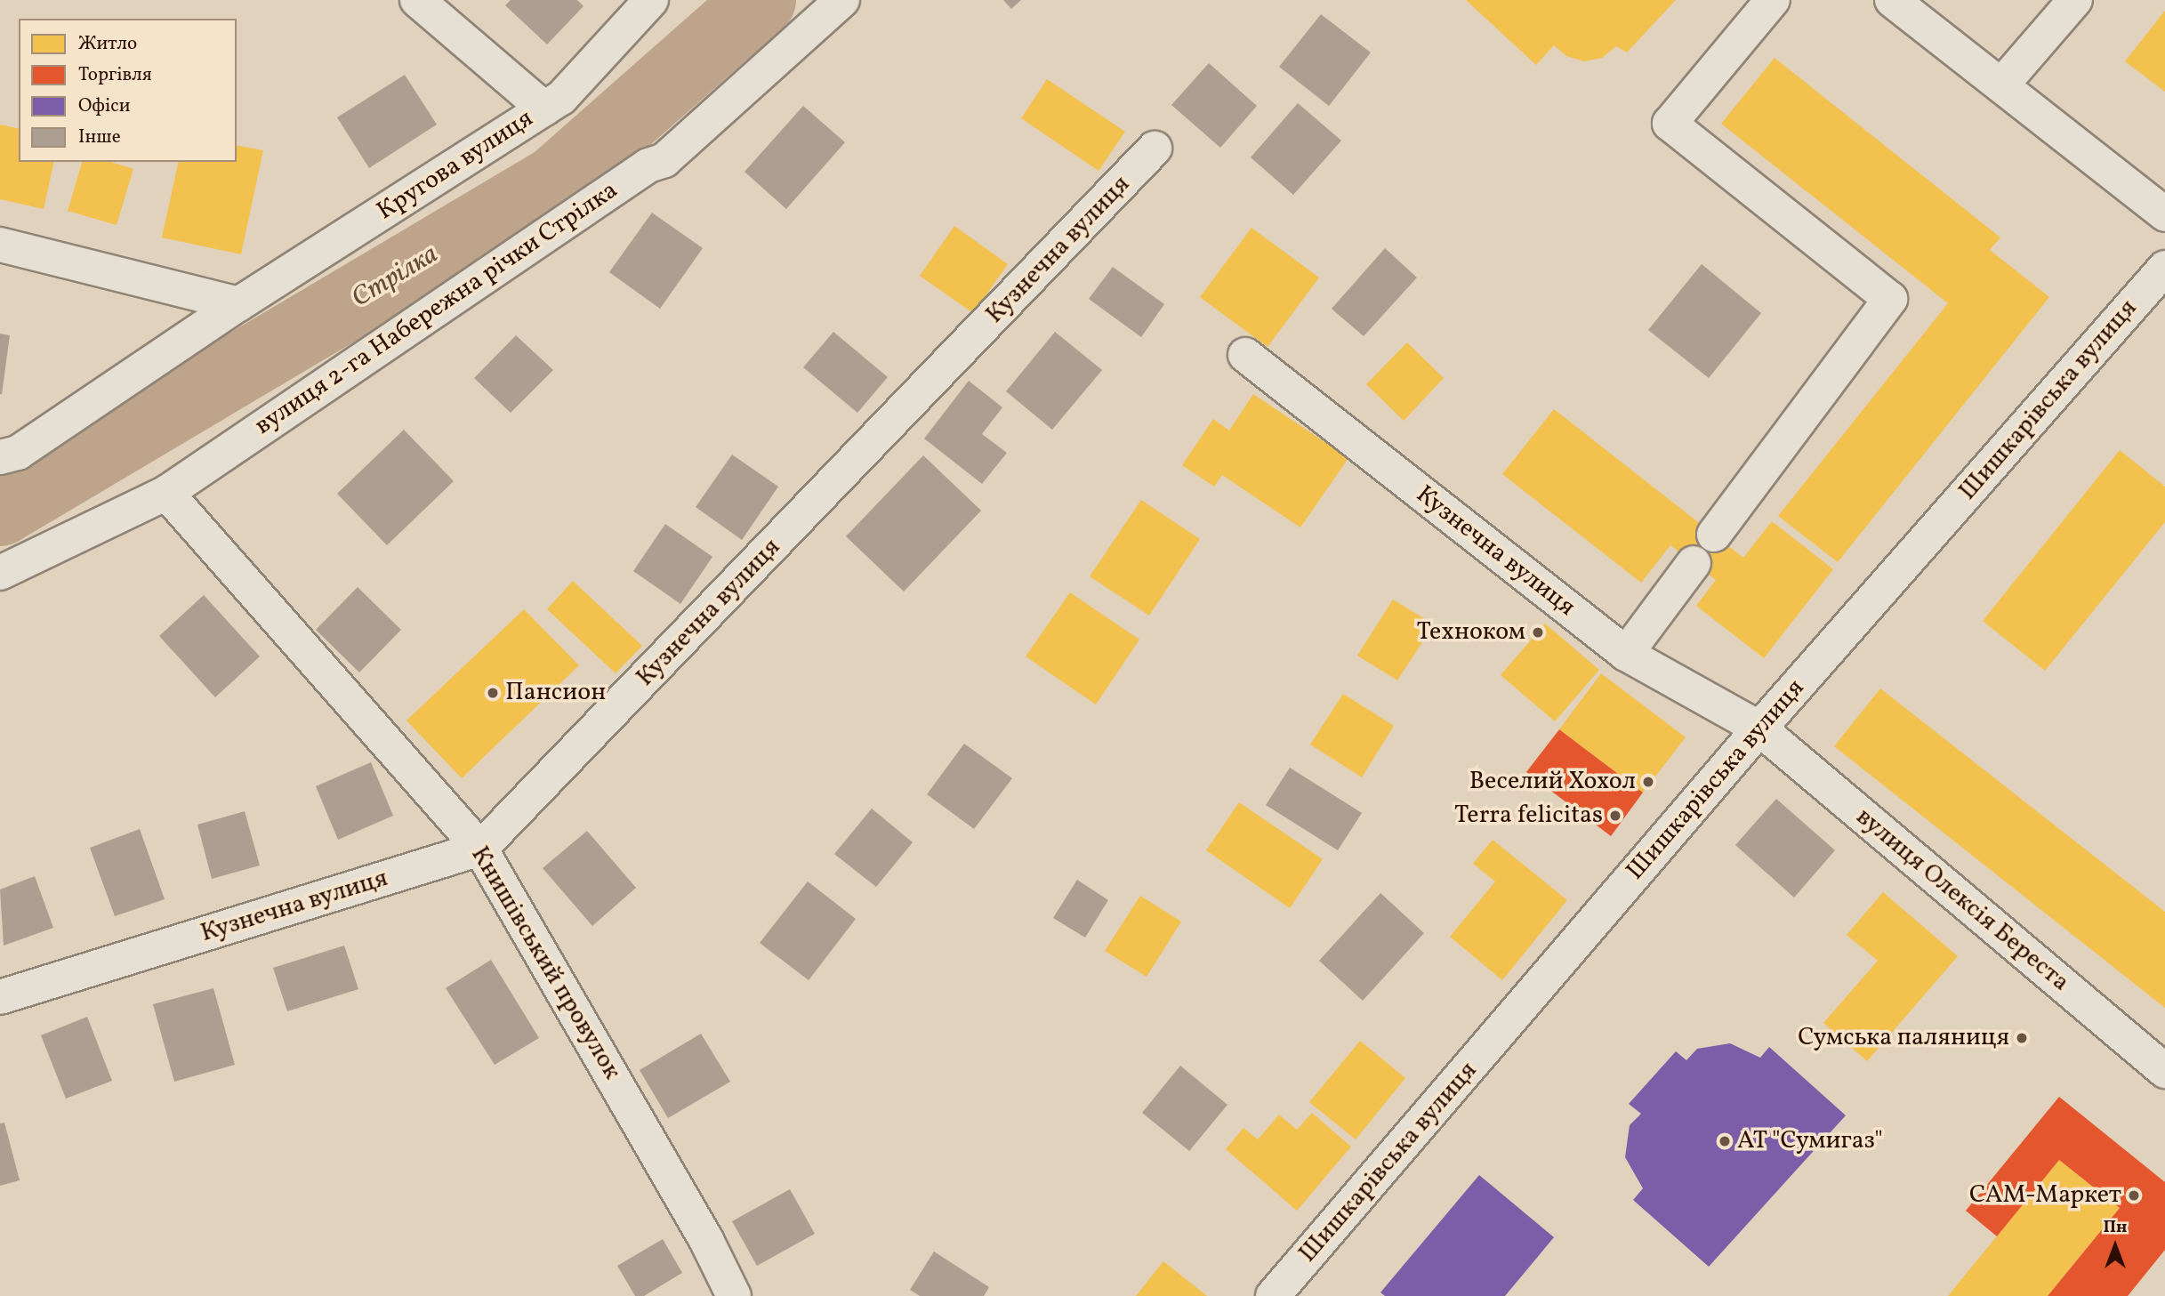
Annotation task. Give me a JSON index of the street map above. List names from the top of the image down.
{
  "streets": {
    "street": [
      "Кругова вулиця",
      "Кузнечна вулиця",
      "вулиця 2-га Набережна річки Стрілка",
      "Шишкарівська вулиця",
      "вулиця Олексія Береста",
      "Книшівський провулок"
    ]
  },
  "crossings": [
    ["Кузнечна вулиця", "Шишкарівська вулиця"],
    ["Кузнечна вулиця", "вулиця Олексія Береста"],
    ["Кузнечна вулиця", "Книшівський провулок"],
    ["вулиця 2-га Набережна річки Стрілка", "Книшівський провулок"],
    ["Шишкарівська вулиця", "вулиця Олексія Береста"]
  ],
  "water": ["Стрілка"],
  "places": [
    "Техноком",
    "Пансион",
    "Веселий Хохол",
    "Terra felicitas",
    "Сумська паляниця",
    "АТ \"Сумигаз\"",
    "САМ-Маркет"
  ],
  "legend": [
    "Житло",
    "Торгівля",
    "Офіси",
    "Інше"
  ],
  "north": "top"
}
